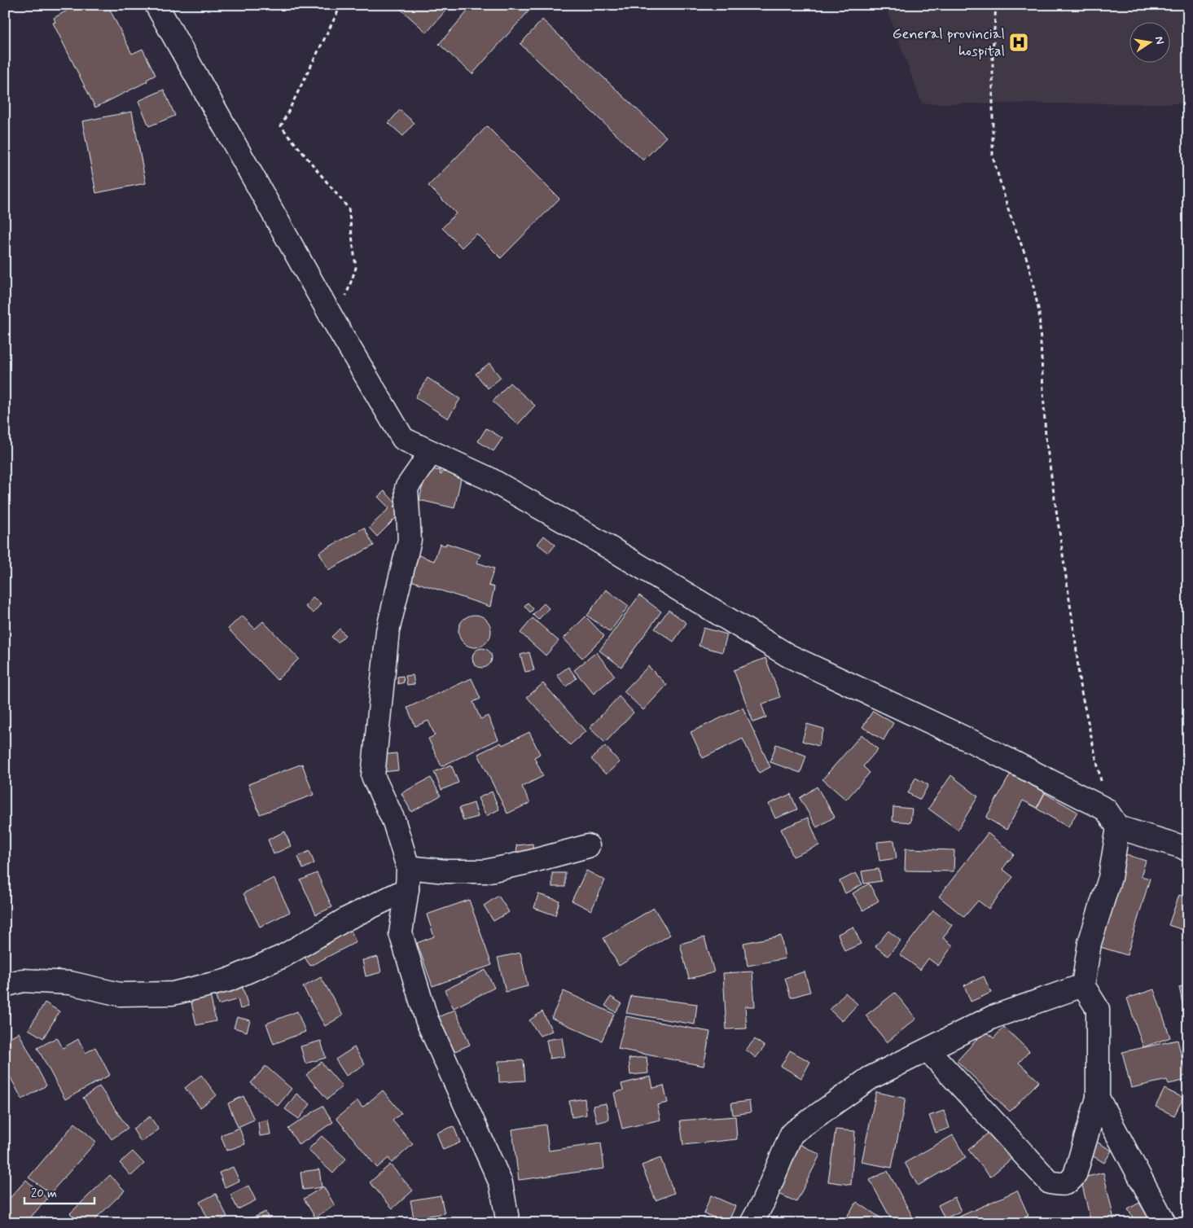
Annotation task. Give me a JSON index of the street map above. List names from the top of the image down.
{
  "places": {
    "hospital": ["General provincial hospital"]
  },
  "scale_bar": "20 m",
  "north": "right"
}
